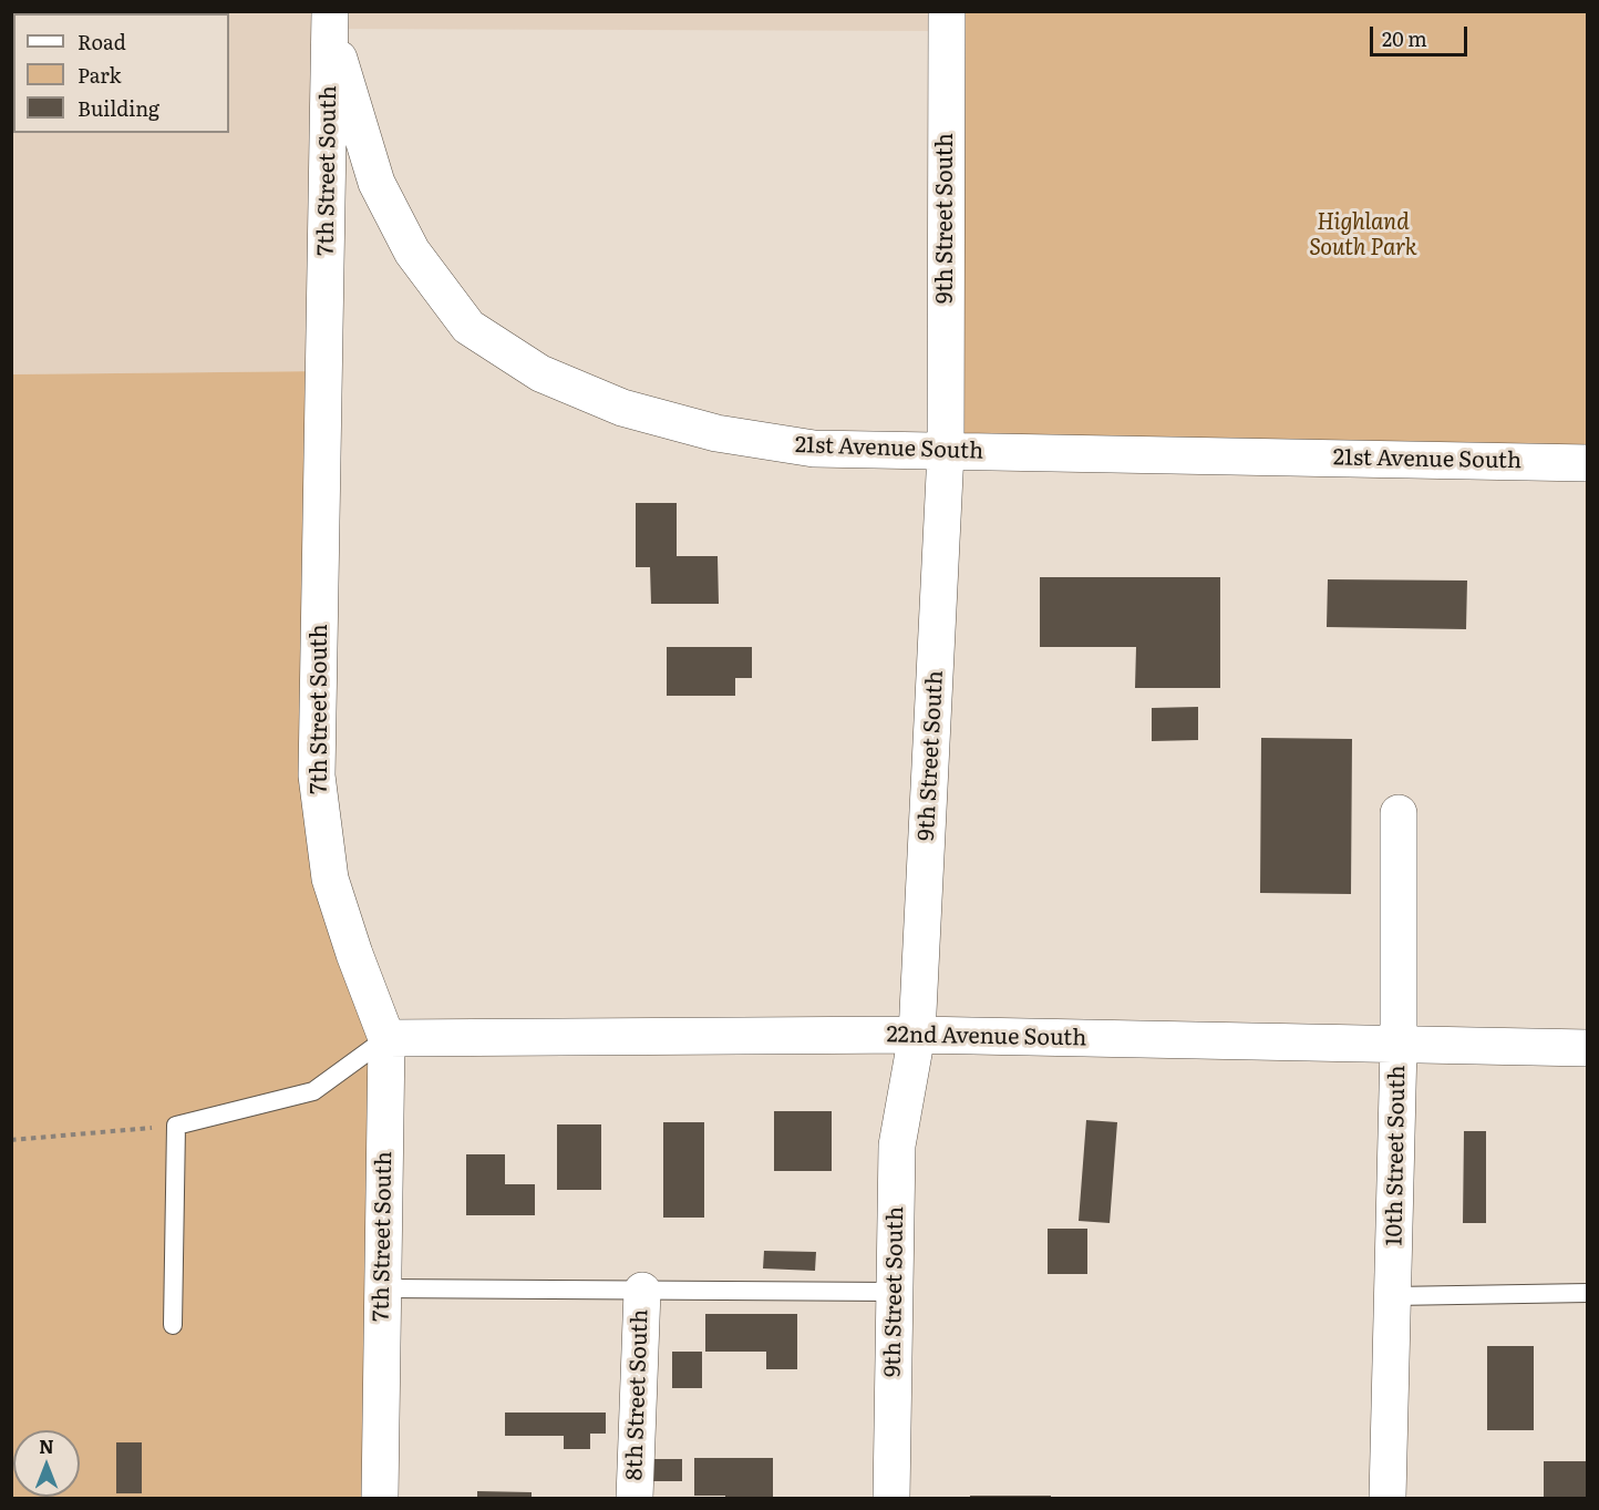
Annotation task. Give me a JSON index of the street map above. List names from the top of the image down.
{
  "streets": {
    "street": [
      "7th Street South",
      "9th Street South",
      "21st Avenue South",
      "22nd Avenue South",
      "10th Street South",
      "8th Street South"
    ]
  },
  "crossings": [
    ["7th Street South", "21st Avenue South"],
    ["7th Street South", "22nd Avenue South"],
    ["9th Street South", "21st Avenue South"],
    ["9th Street South", "22nd Avenue South"],
    ["22nd Avenue South", "10th Street South"]
  ],
  "parks": ["Highland South Park"],
  "legend": ["Road", "Park", "Building"],
  "scale_bar": "20 m",
  "north": "top"
}
